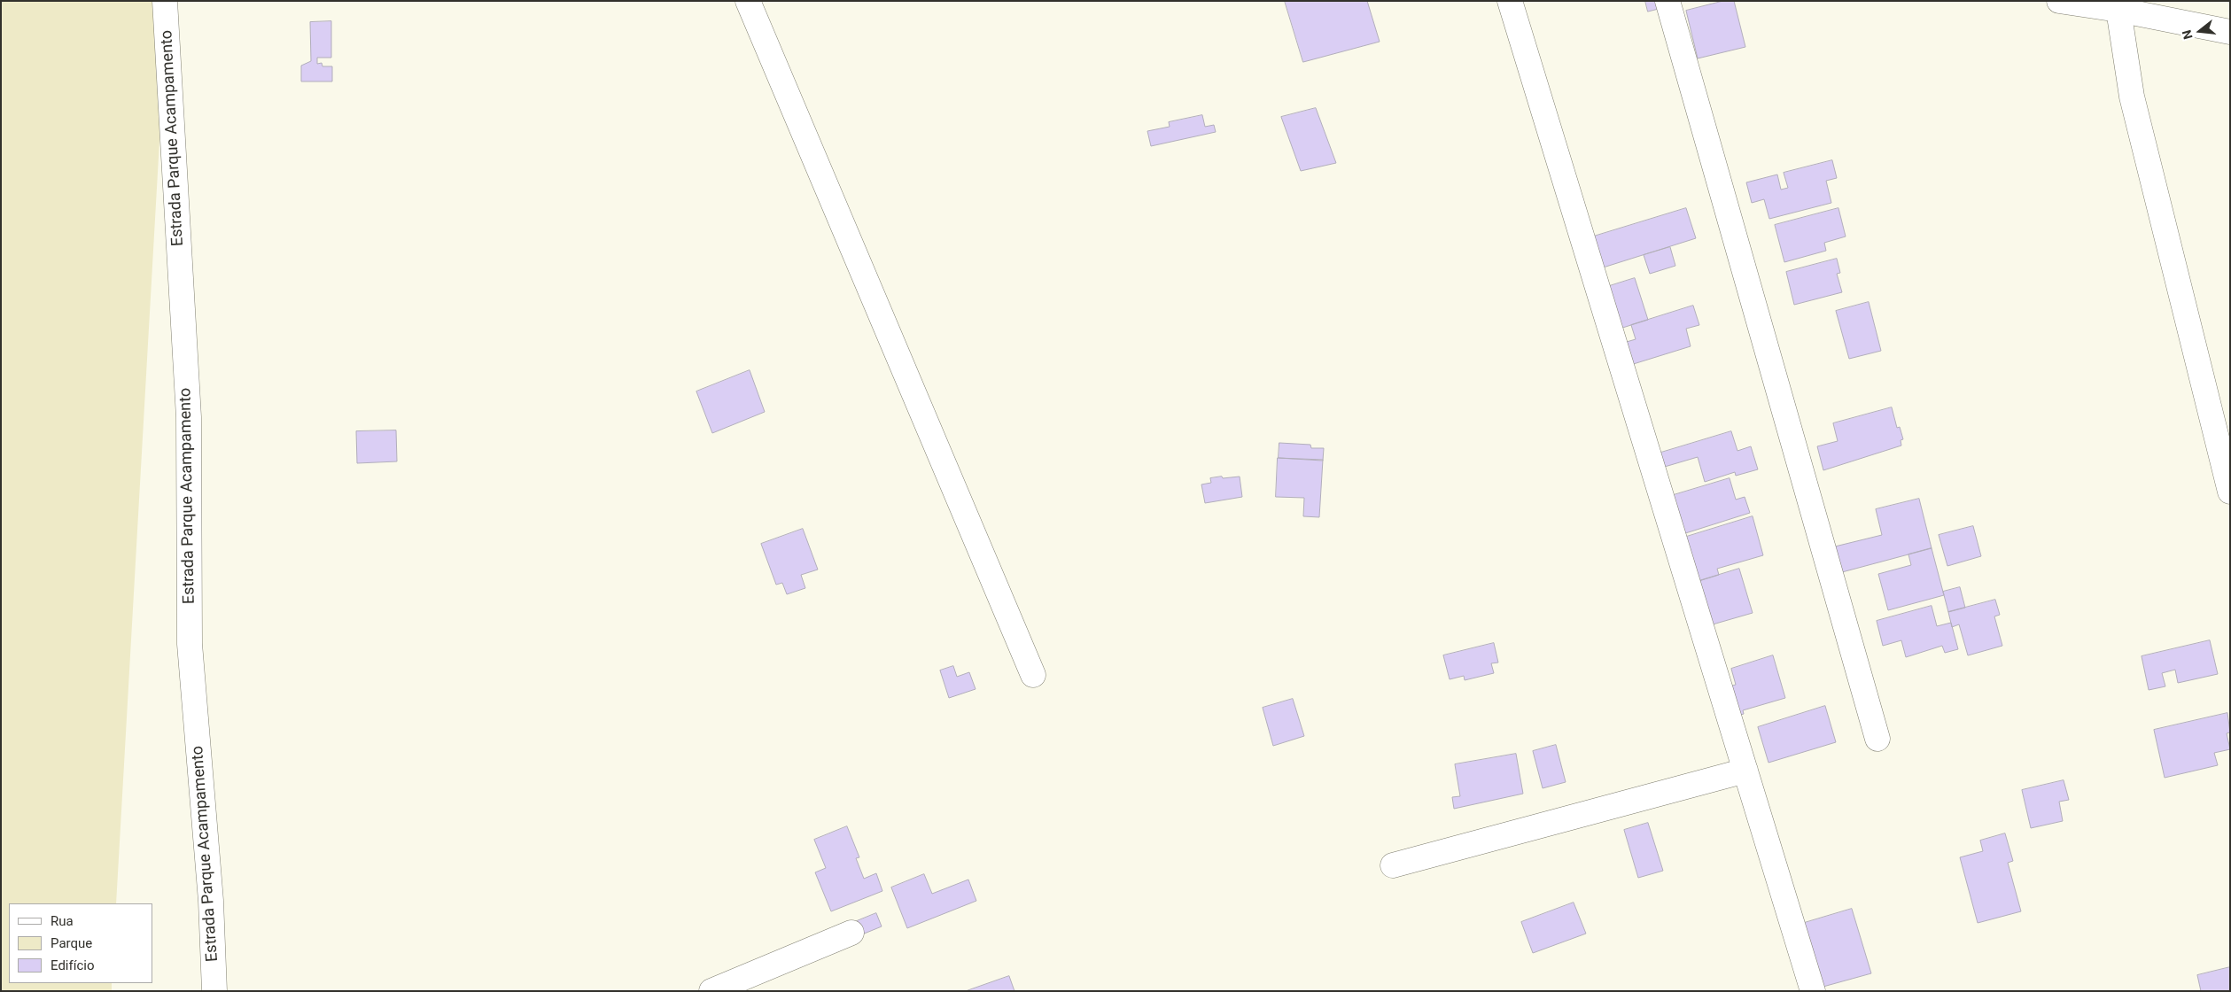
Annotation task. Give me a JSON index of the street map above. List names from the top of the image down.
{
  "streets": {
    "street": ["Estrada Parque Acampamento"]
  },
  "legend": ["Rua", "Parque", "Edifício"],
  "north": "left"
}
